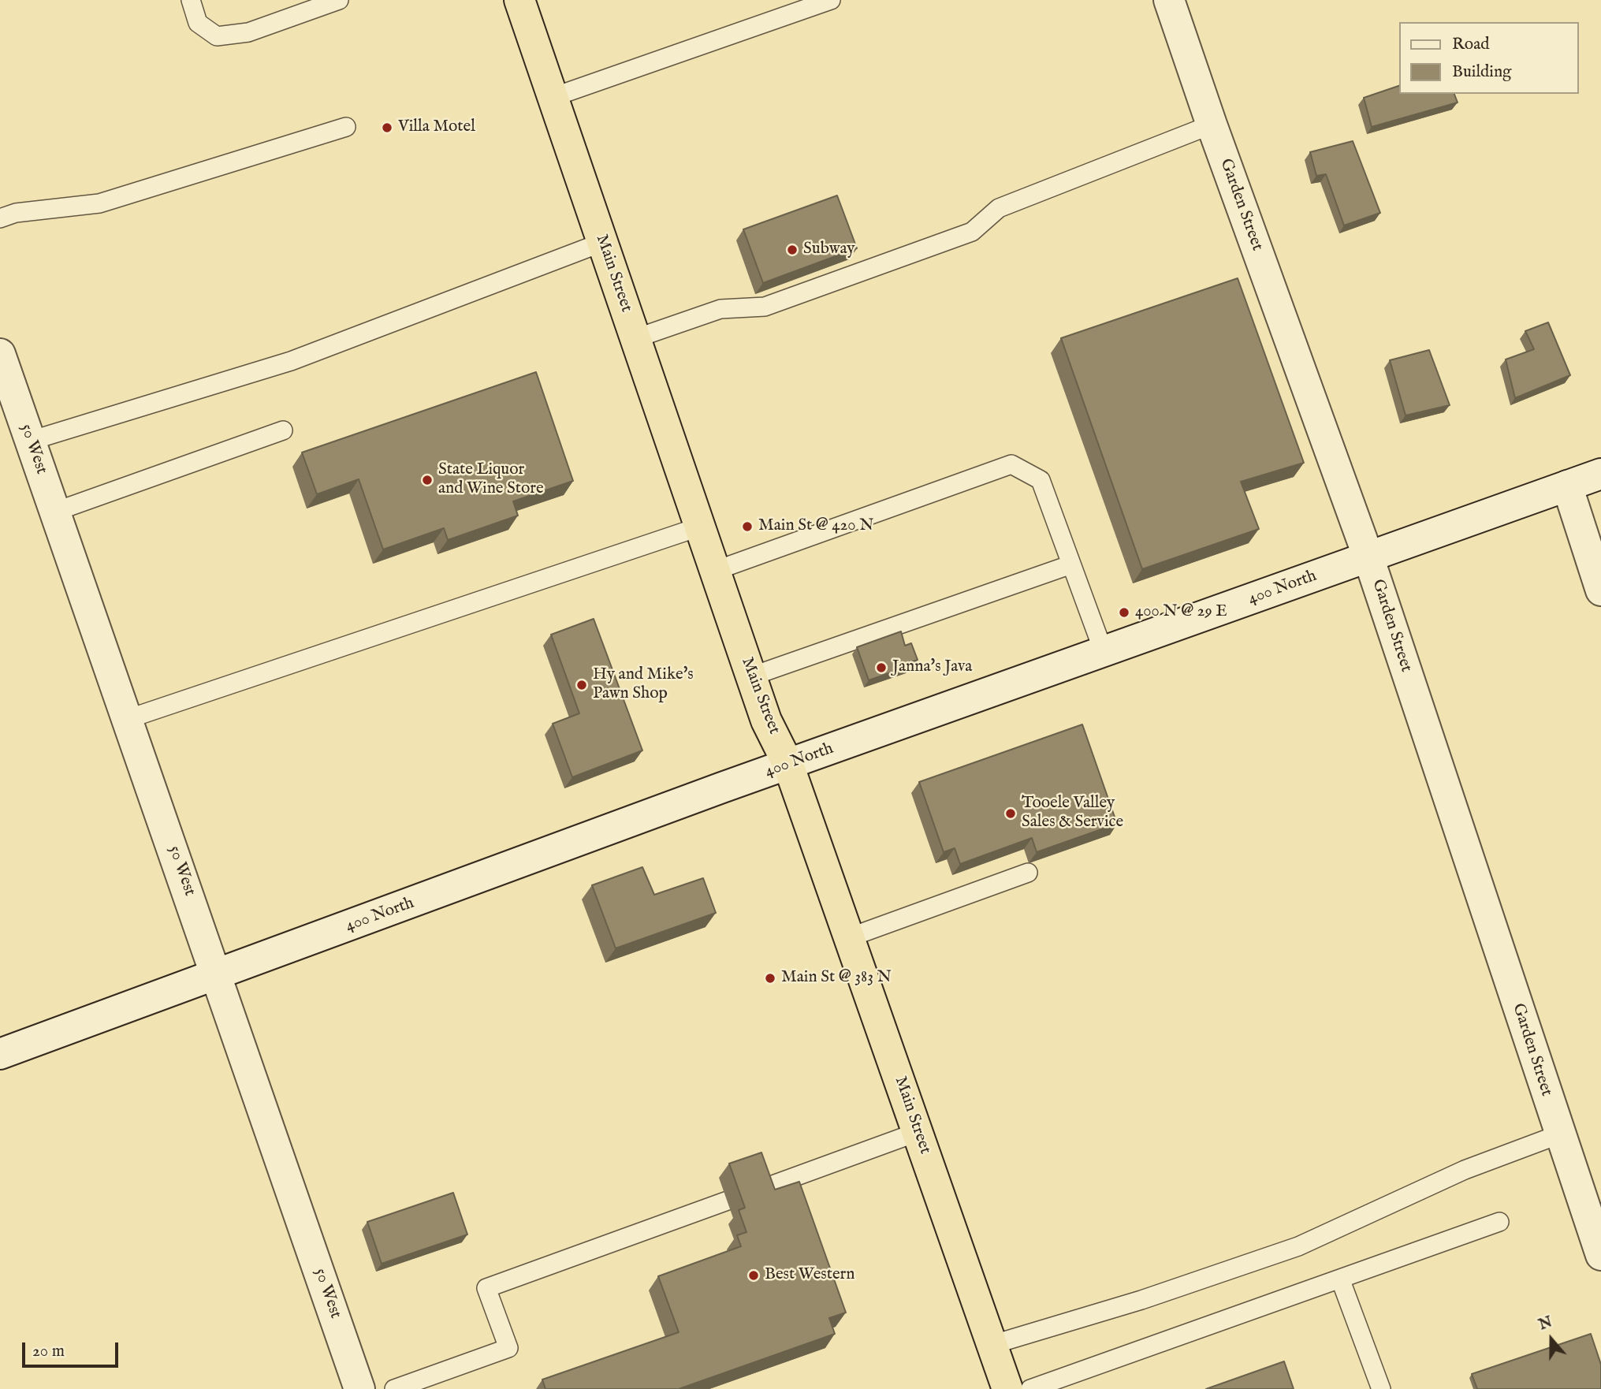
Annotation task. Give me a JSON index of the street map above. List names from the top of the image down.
{
  "streets": {
    "highway": ["Main Street"],
    "street": ["Garden Street", "50 West", "400 North"]
  },
  "crossings": [
    ["Garden Street", "400 North"],
    ["Main Street", "400 North"],
    ["50 West", "400 North"]
  ],
  "places": [
    "Villa Motel",
    "Subway",
    "State Liquor and Wine Store",
    "Main St @ 420 N",
    "400 N @ 29 E",
    "Janna's Java",
    "Hy and Mike's Pawn Shop",
    "Tooele Valley Sales & Service",
    "Main St @ 383 N",
    "Best Western"
  ],
  "legend": ["Road", "Building"],
  "scale_bar": "20 m",
  "north": "top"
}
